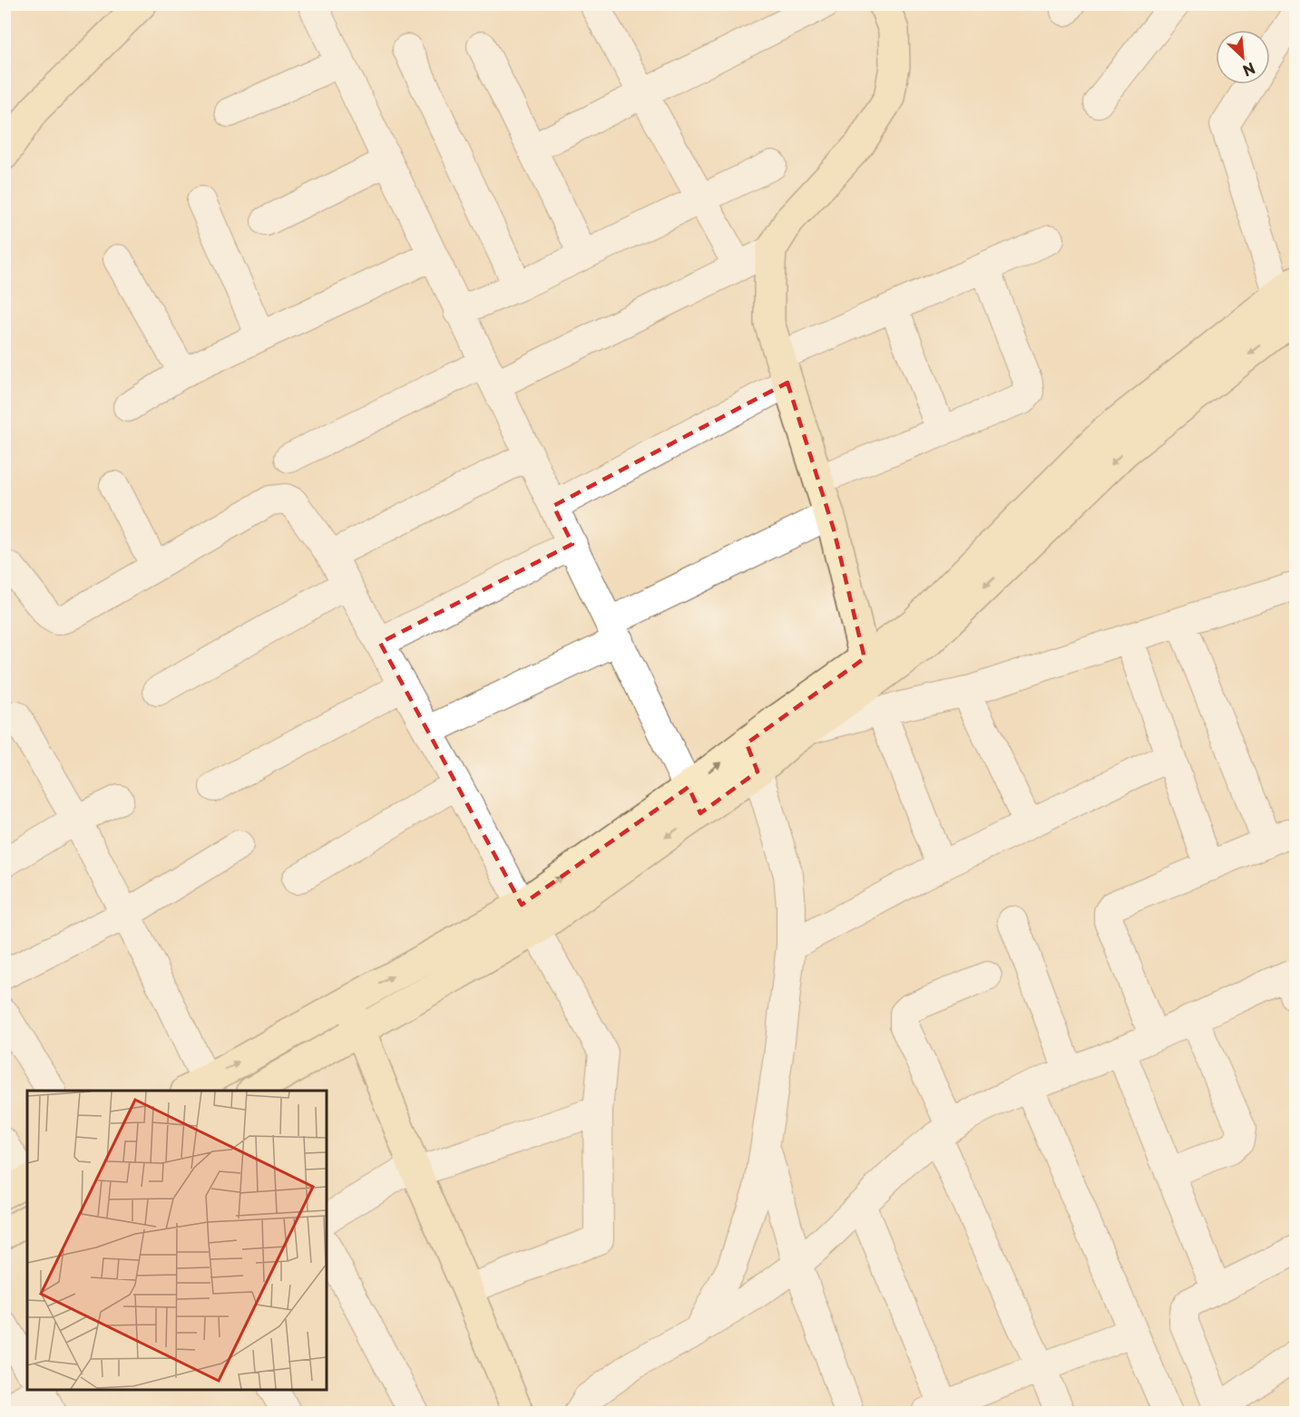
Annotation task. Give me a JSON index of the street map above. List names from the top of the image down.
{
  "north": "bottom right"
}
